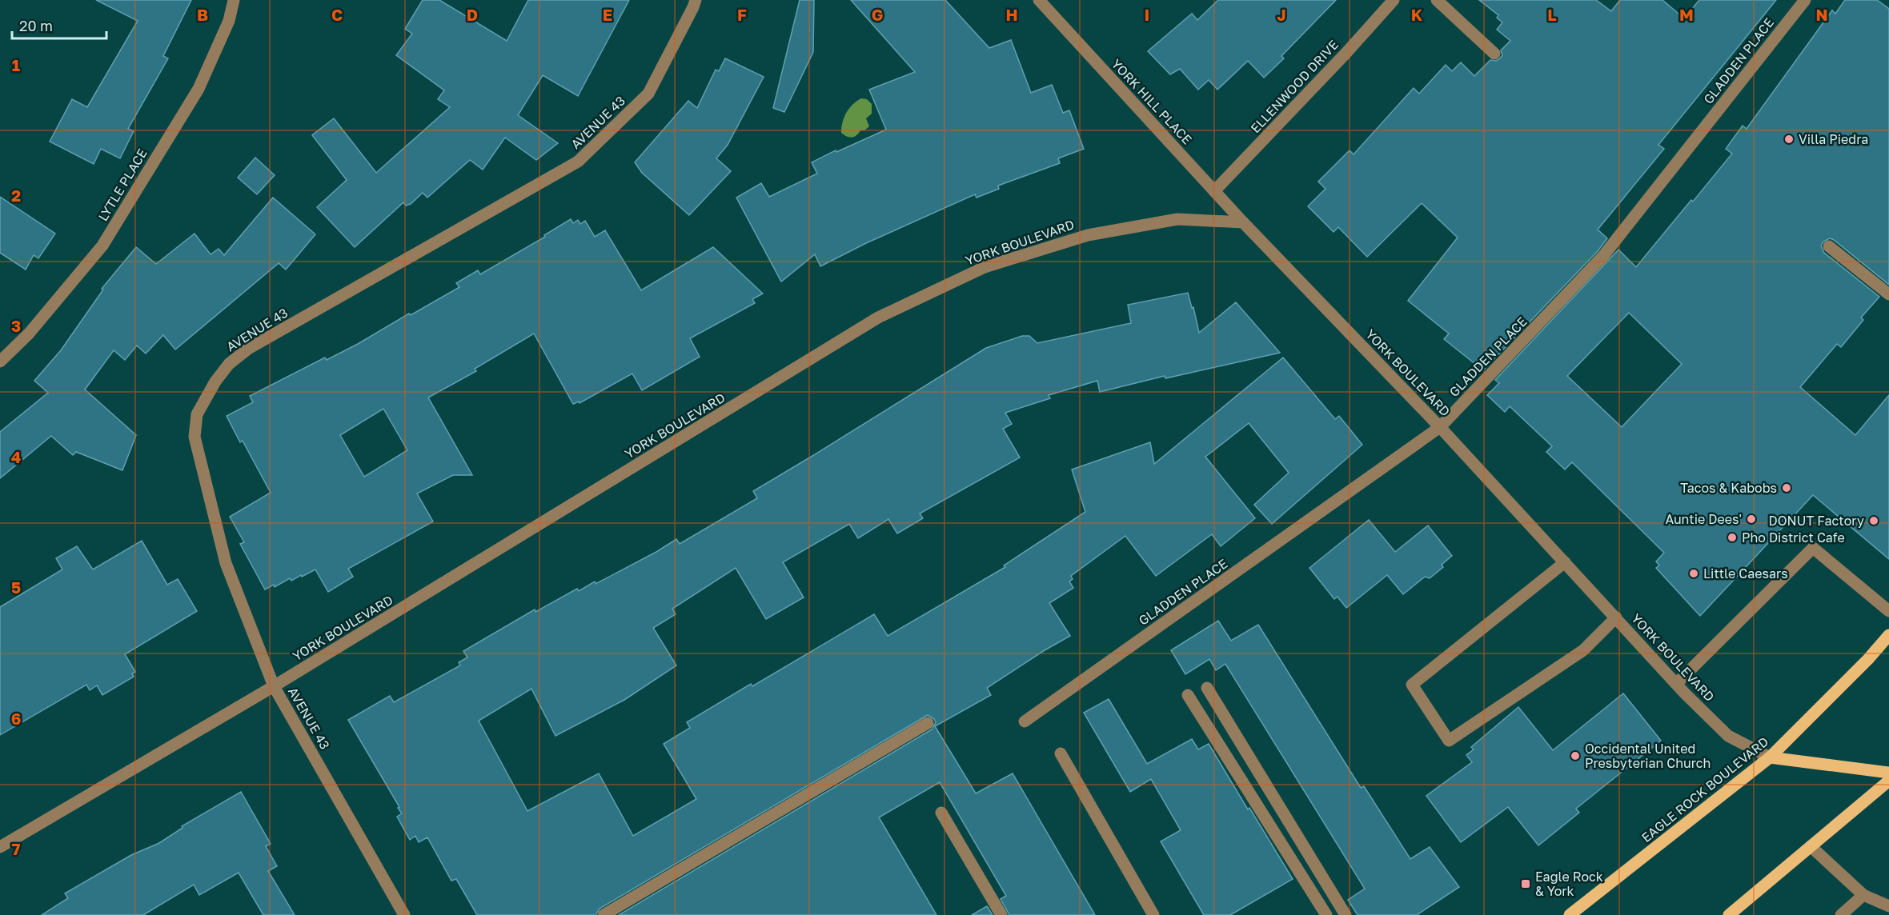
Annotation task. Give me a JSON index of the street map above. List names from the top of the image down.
{
  "streets": {
    "main road": ["YORK BOULEVARD", "EAGLE ROCK BOULEVARD"],
    "street": [
      "GLADDEN PLACE",
      "ELLENWOOD DRIVE",
      "YORK HILL PLACE",
      "AVENUE 43",
      "LYTLE PLACE"
    ]
  },
  "crossings": [
    ["GLADDEN PLACE", "YORK BOULEVARD"],
    ["ELLENWOOD DRIVE", "YORK HILL PLACE"],
    ["YORK HILL PLACE", "YORK BOULEVARD"],
    ["AVENUE 43", "YORK BOULEVARD"],
    ["YORK BOULEVARD", "EAGLE ROCK BOULEVARD"]
  ],
  "places": {
    "other": [
      "Villa Piedra",
      "Tacos & Kabobs",
      "Auntie Dees'",
      "DONUT Factory",
      "Pho District Cafe",
      "Little Caesars",
      "Occidental United Presbyterian Church"
    ],
    "transit": ["Eagle Rock & York"]
  },
  "scale_bar": "20 m",
  "grid": {
    "columns": [
      "B",
      "C",
      "D",
      "E",
      "F",
      "G",
      "H",
      "I",
      "J",
      "K",
      "L",
      "M",
      "N"
    ],
    "rows": [
      "1",
      "2",
      "3",
      "4",
      "5",
      "6",
      "7"
    ]
  }
}
